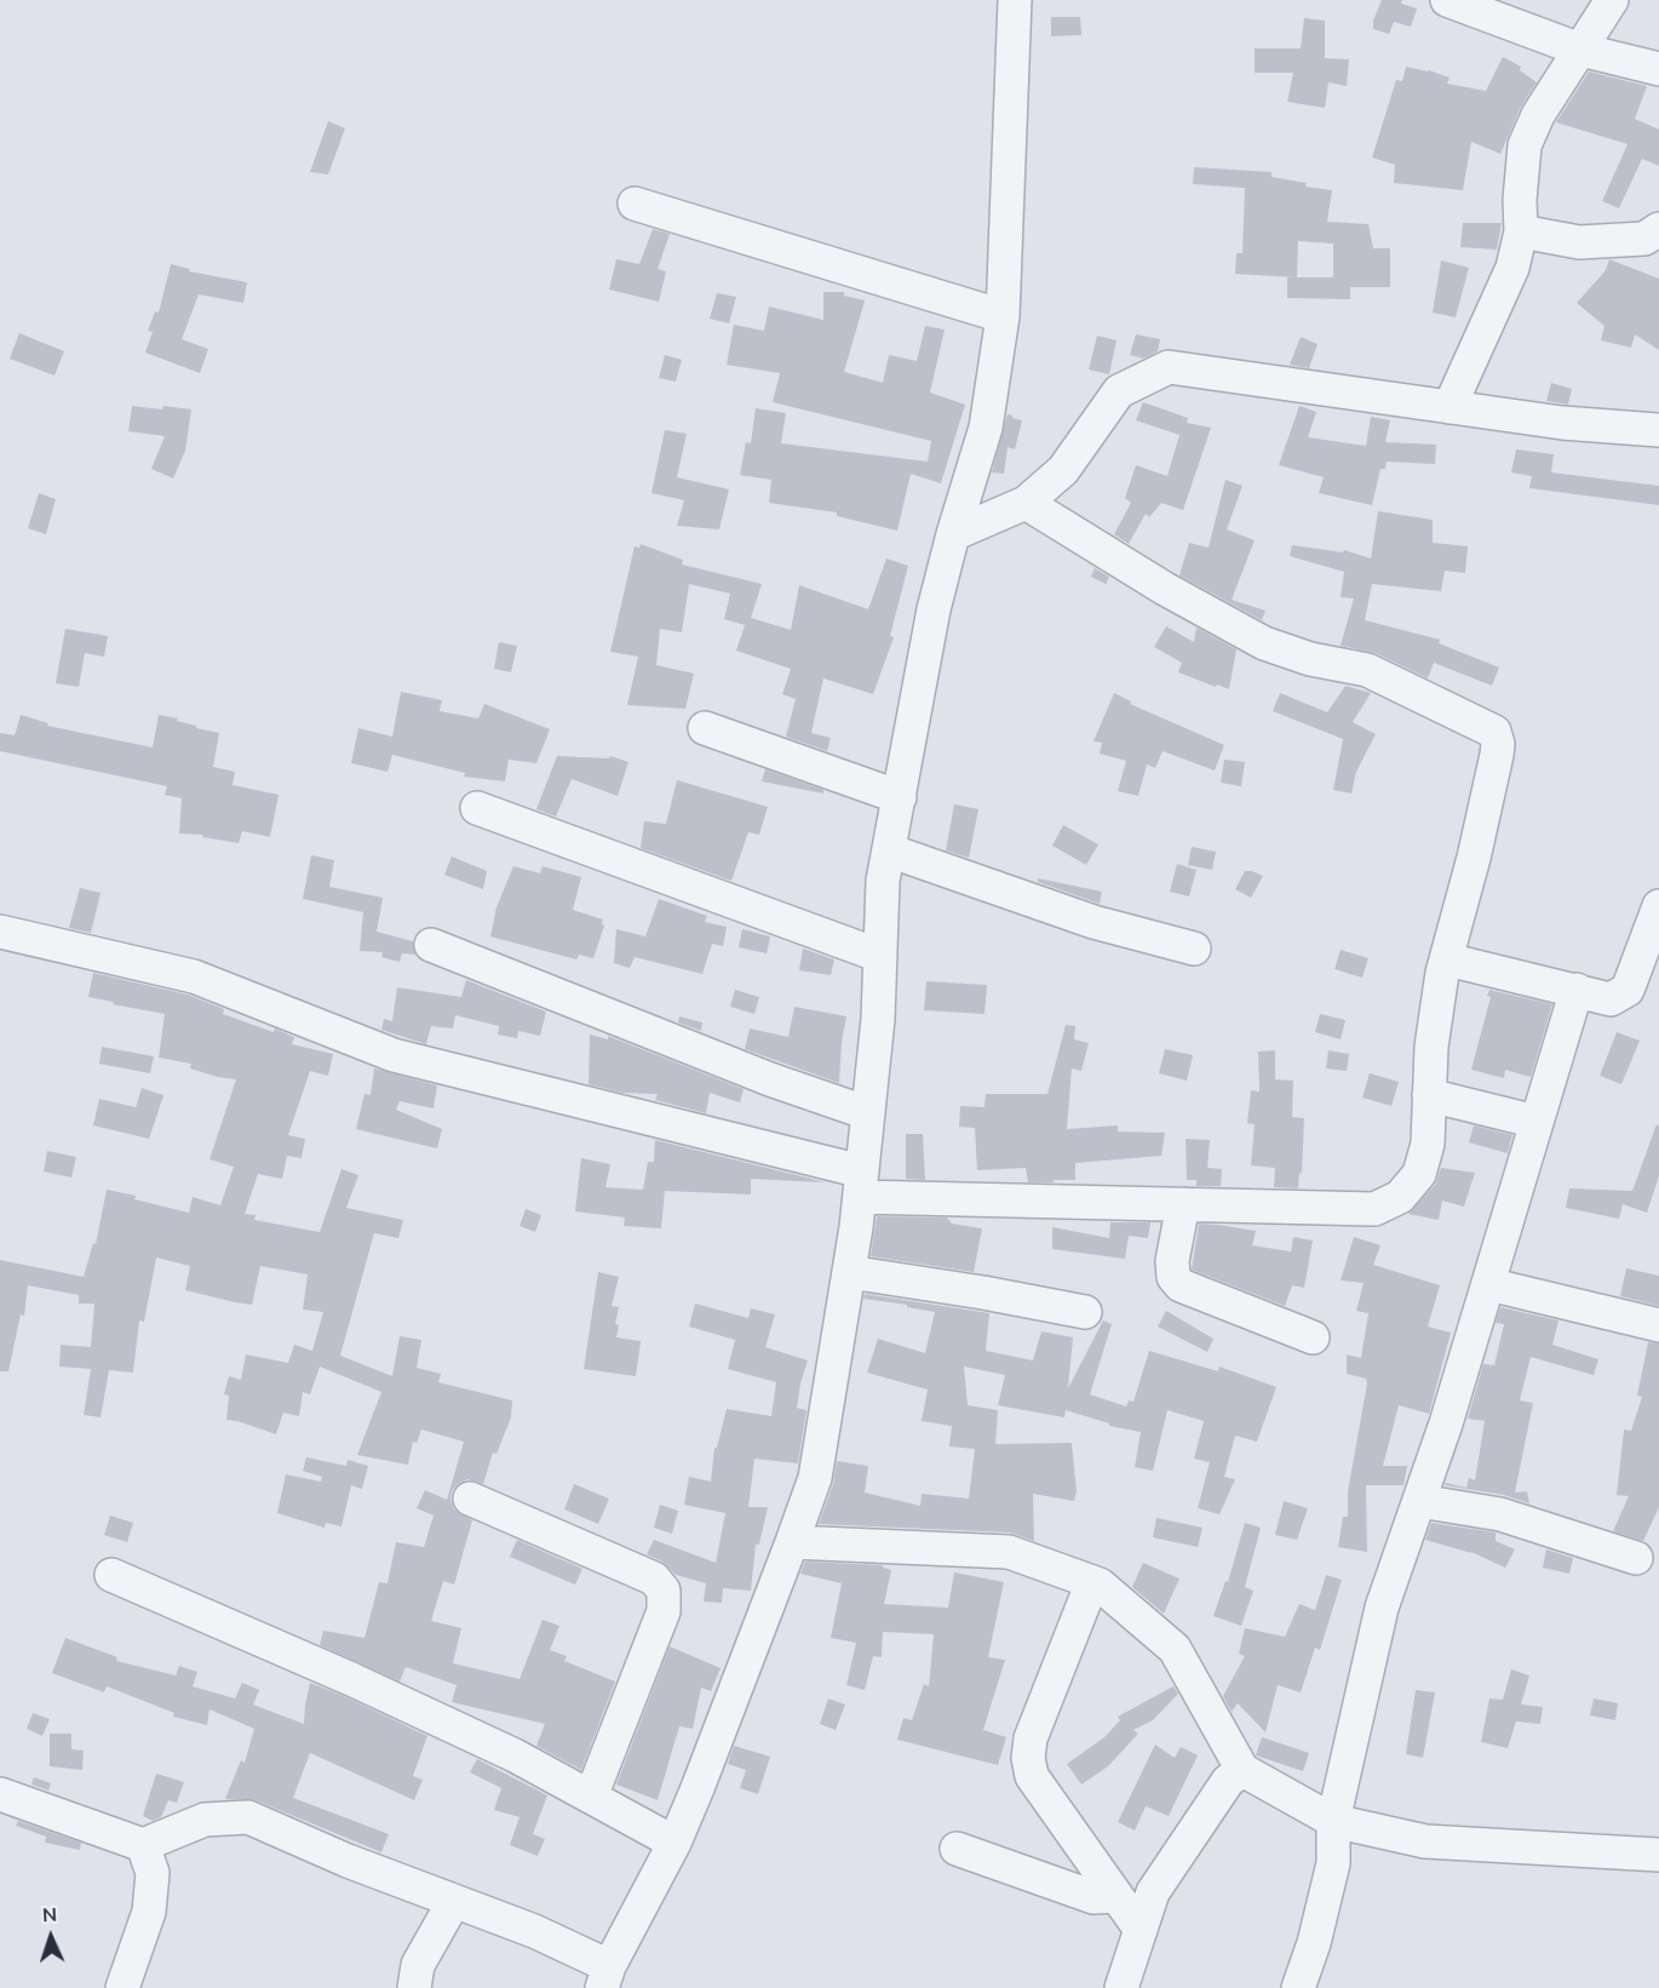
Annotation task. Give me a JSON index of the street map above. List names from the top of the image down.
{
  "north": "top"
}
